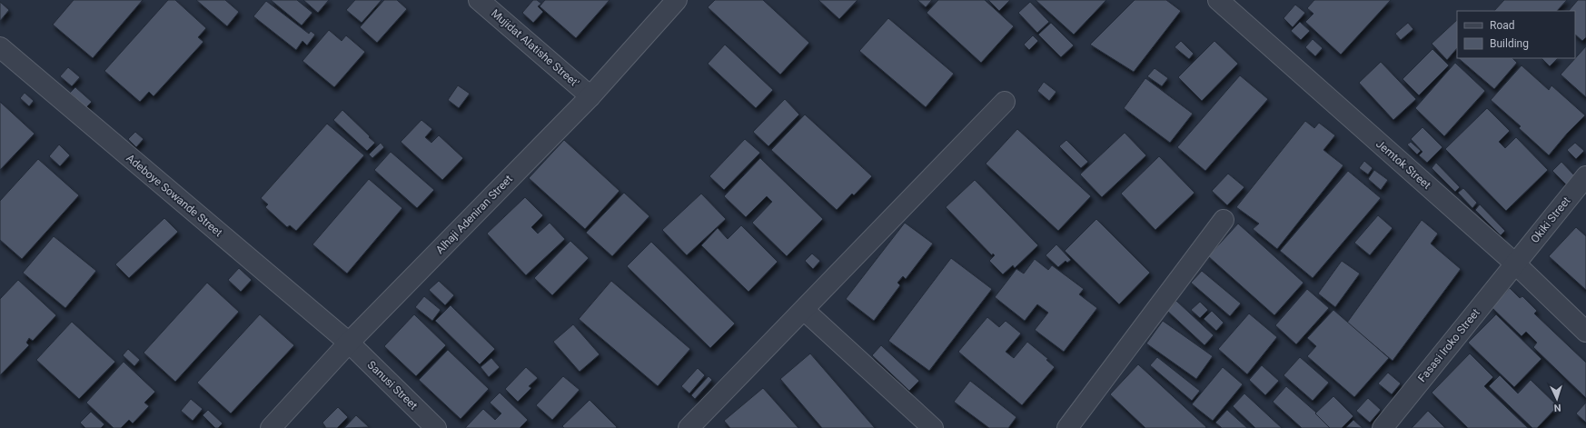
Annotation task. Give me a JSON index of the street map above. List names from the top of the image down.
{
  "streets": {
    "street": [
      "Mujidat Alatishe Street'",
      "Jemtok Street",
      "Adeboye Sowande Street",
      "Alhaji Adeniran Street",
      "Okiki Street",
      "Fasasi Iroko Street",
      "Sanusi Street"
    ]
  },
  "crossings": [
    ["Mujidat Alatishe Street'", "Alhaji Adeniran Street"],
    ["Jemtok Street", "Okiki Street"],
    ["Jemtok Street", "Fasasi Iroko Street"],
    ["Adeboye Sowande Street", "Alhaji Adeniran Street"],
    ["Adeboye Sowande Street", "Sanusi Street"],
    ["Alhaji Adeniran Street", "Sanusi Street"],
    ["Okiki Street", "Fasasi Iroko Street"]
  ],
  "legend": ["Road", "Building"],
  "north": "bottom"
}
